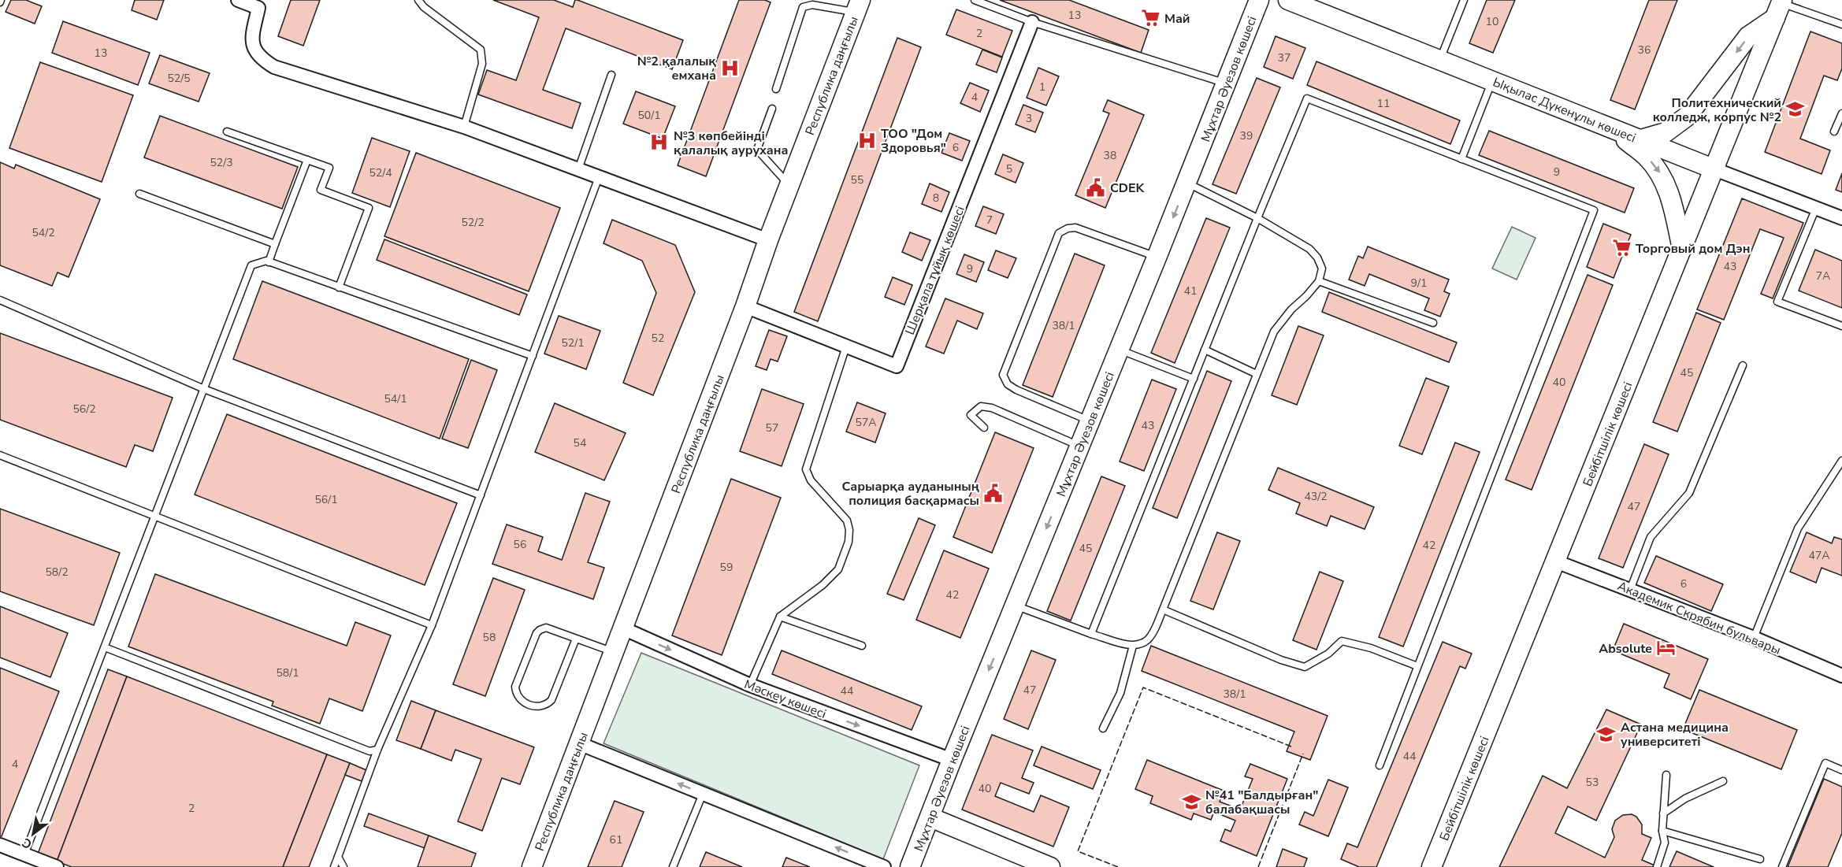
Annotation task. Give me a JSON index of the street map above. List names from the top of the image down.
{
  "streets": {
    "main road": [
      "Республика даңғылы",
      "Мұхтар Әуезов көшесі",
      "Ықылас Дүкенұлы көшесі",
      "Бейбітшілік көшесі"
    ],
    "street": ["Шерқала тұйық көшесі", "Академик Скрябин бульвары", "Мәскеу көшесі"]
  },
  "crossings": [
    ["Республика даңғылы", "Шерқала тұйық көшесі"],
    ["Республика даңғылы", "Мәскеу көшесі"],
    ["Мұхтар Әуезов көшесі", "Мәскеу көшесі"],
    ["Ықылас Дүкенұлы көшесі", "Бейбітшілік көшесі"],
    ["Бейбітшілік көшесі", "Академик Скрябин бульвары"]
  ],
  "one_way": ["Мұхтар Әуезов көшесі", "Мәскеу көшесі"],
  "places": {
    "supermarket": ["Май", "Торговый дом Дэн"],
    "hospital": ["№2 қалалық емхана", "ТОО \"Дом Здоровья\"", "№3 көпбейінді қалалық аурухана"],
    "school or university": ["Политехнический колледж, корпус №2", "Астана медицина университеті", "№41 \"Балдырған\" балабақшасы"],
    "public building": ["CDEK", "Сарыарқа ауданының полиция басқармасы"],
    "hotel": ["Absolute"]
  },
  "house_numbers": [
    "13",
    "10",
    "2",
    "36",
    "13",
    "37",
    "52/5",
    "1",
    "4",
    "11",
    "50/1",
    "3",
    "39",
    "6",
    "38",
    "52/3",
    "5",
    "9",
    "52/4",
    "55",
    "8",
    "7",
    "52/2",
    "54/2",
    "43",
    "9",
    "7А",
    "9/1",
    "41",
    "38/1",
    "52",
    "52/1",
    "45",
    "40",
    "54/1",
    "56/2",
    "57А",
    "43",
    "57",
    "54",
    "43/2",
    "56/1",
    "47",
    "56",
    "42",
    "45",
    "47А",
    "59",
    "58/2",
    "6",
    "42",
    "58",
    "58/1",
    "47",
    "44",
    "38/1",
    "44",
    "4",
    "53",
    "40",
    "2",
    "61"
  ],
  "north": "bottom left"
}
